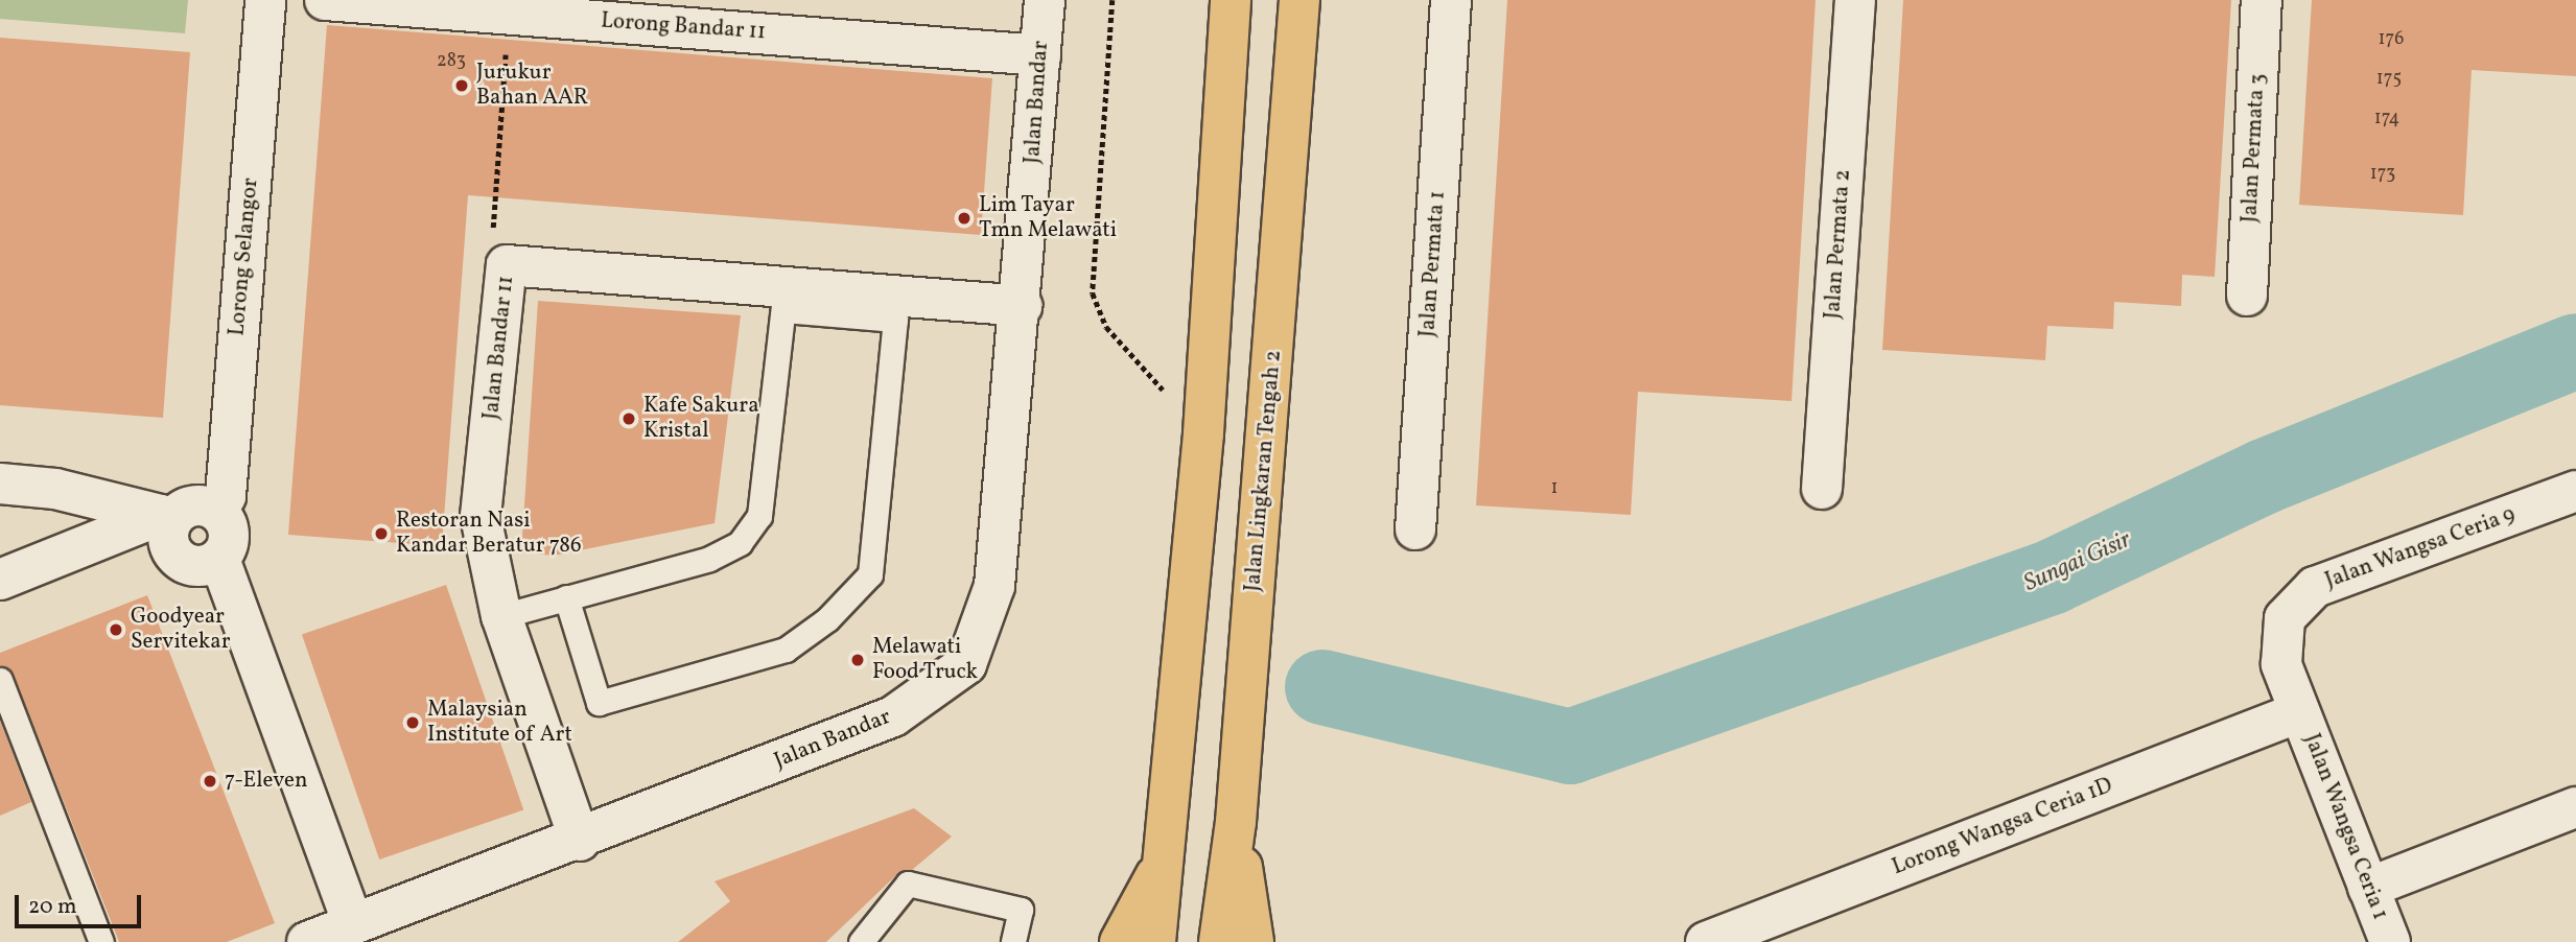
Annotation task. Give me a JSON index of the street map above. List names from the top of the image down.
{
  "streets": {
    "highway": ["Jalan Lingkaran Tengah 2"],
    "street": [
      "Lorong Bandar 11",
      "Jalan Bandar",
      "Jalan Permata 3",
      "Jalan Permata 2",
      "Lorong Selangor",
      "Jalan Permata 1",
      "Jalan Bandar 11",
      "Jalan Wangsa Ceria 9",
      "Lorong Wangsa Ceria 1D",
      "Jalan Wangsa Ceria 1"
    ]
  },
  "crossings": [
    ["Lorong Bandar 11", "Jalan Bandar"],
    ["Jalan Bandar", "Jalan Bandar 11"],
    ["Jalan Wangsa Ceria 9", "Lorong Wangsa Ceria 1D"],
    ["Jalan Wangsa Ceria 9", "Jalan Wangsa Ceria 1"],
    ["Lorong Wangsa Ceria 1D", "Jalan Wangsa Ceria 1"]
  ],
  "water": ["Sungai Gisir"],
  "places": [
    "Jurukur Bahan AAR",
    "Lim Tayar Tmn Melawati",
    "Kafe Sakura Kristal",
    "Restoran Nasi Kandar Beratur 786",
    "Goodyear Servitekar",
    "Melawati Food Truck",
    "Malaysian Institute of Art",
    "7-Eleven"
  ],
  "house_numbers": [
    "176",
    "283",
    "175",
    "174",
    "173",
    "1"
  ],
  "scale_bar": "20 m"
}
